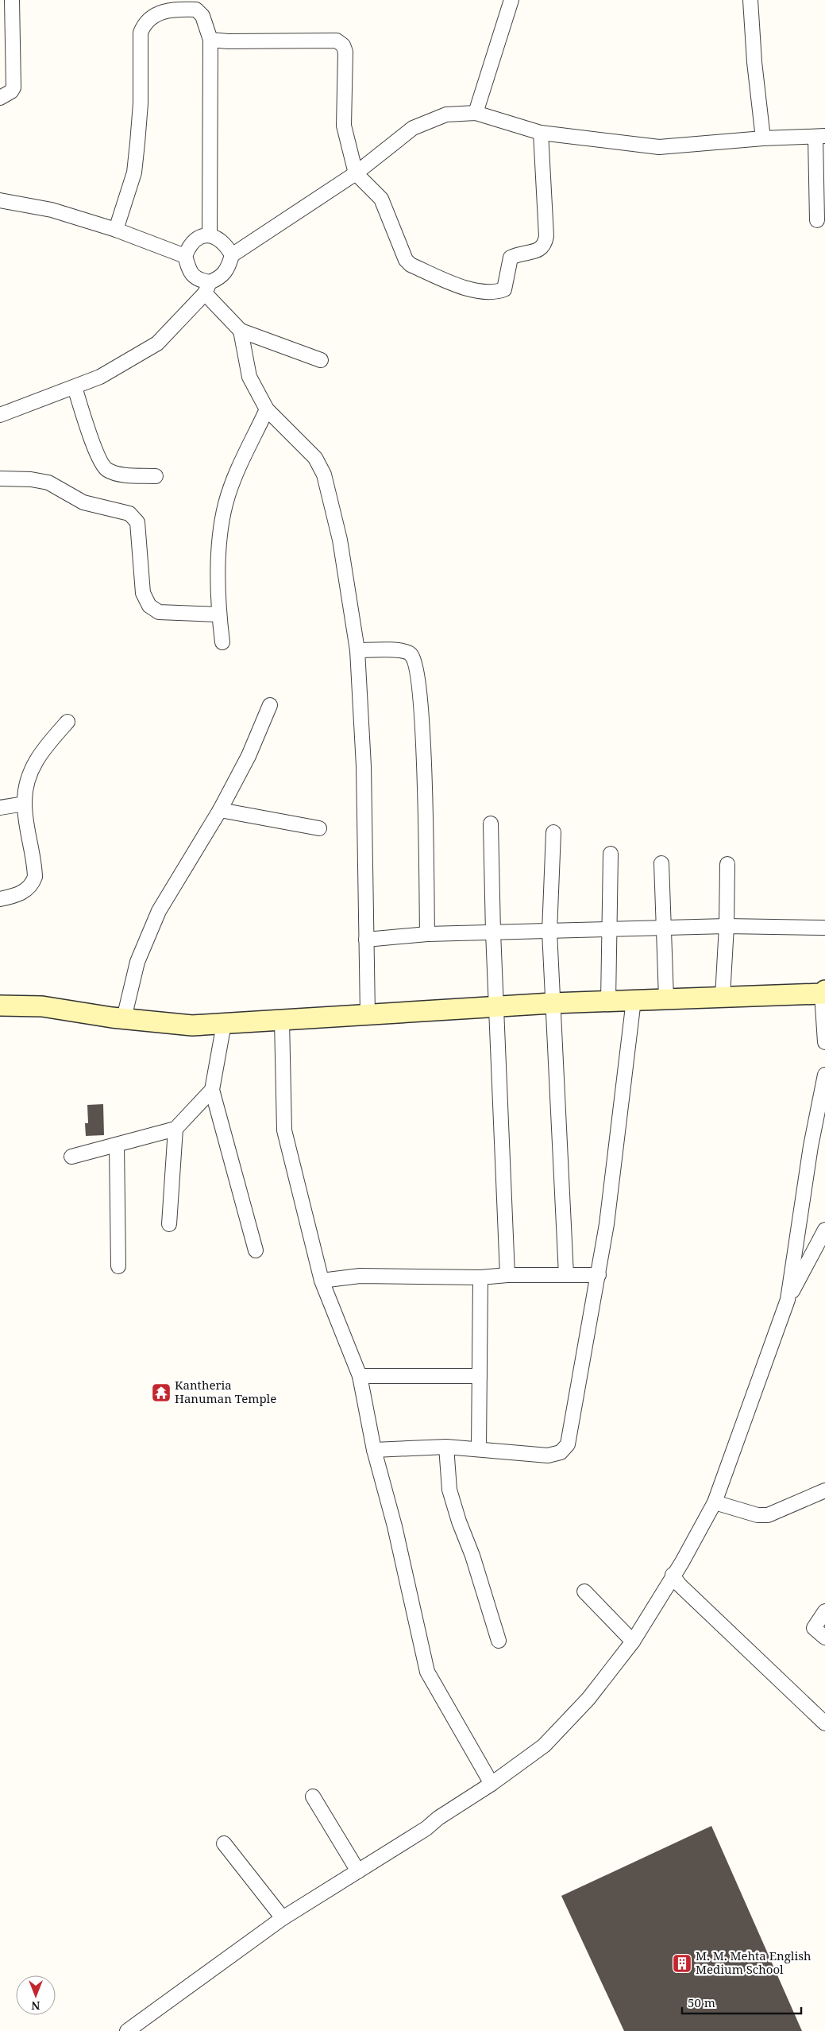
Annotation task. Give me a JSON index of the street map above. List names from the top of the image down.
{
  "places": {
    "temple": ["Kantheria Hanuman Temple"],
    "building": ["M. M. Mehta English Medium School"]
  },
  "scale_bar": "50 m",
  "north": "bottom"
}
